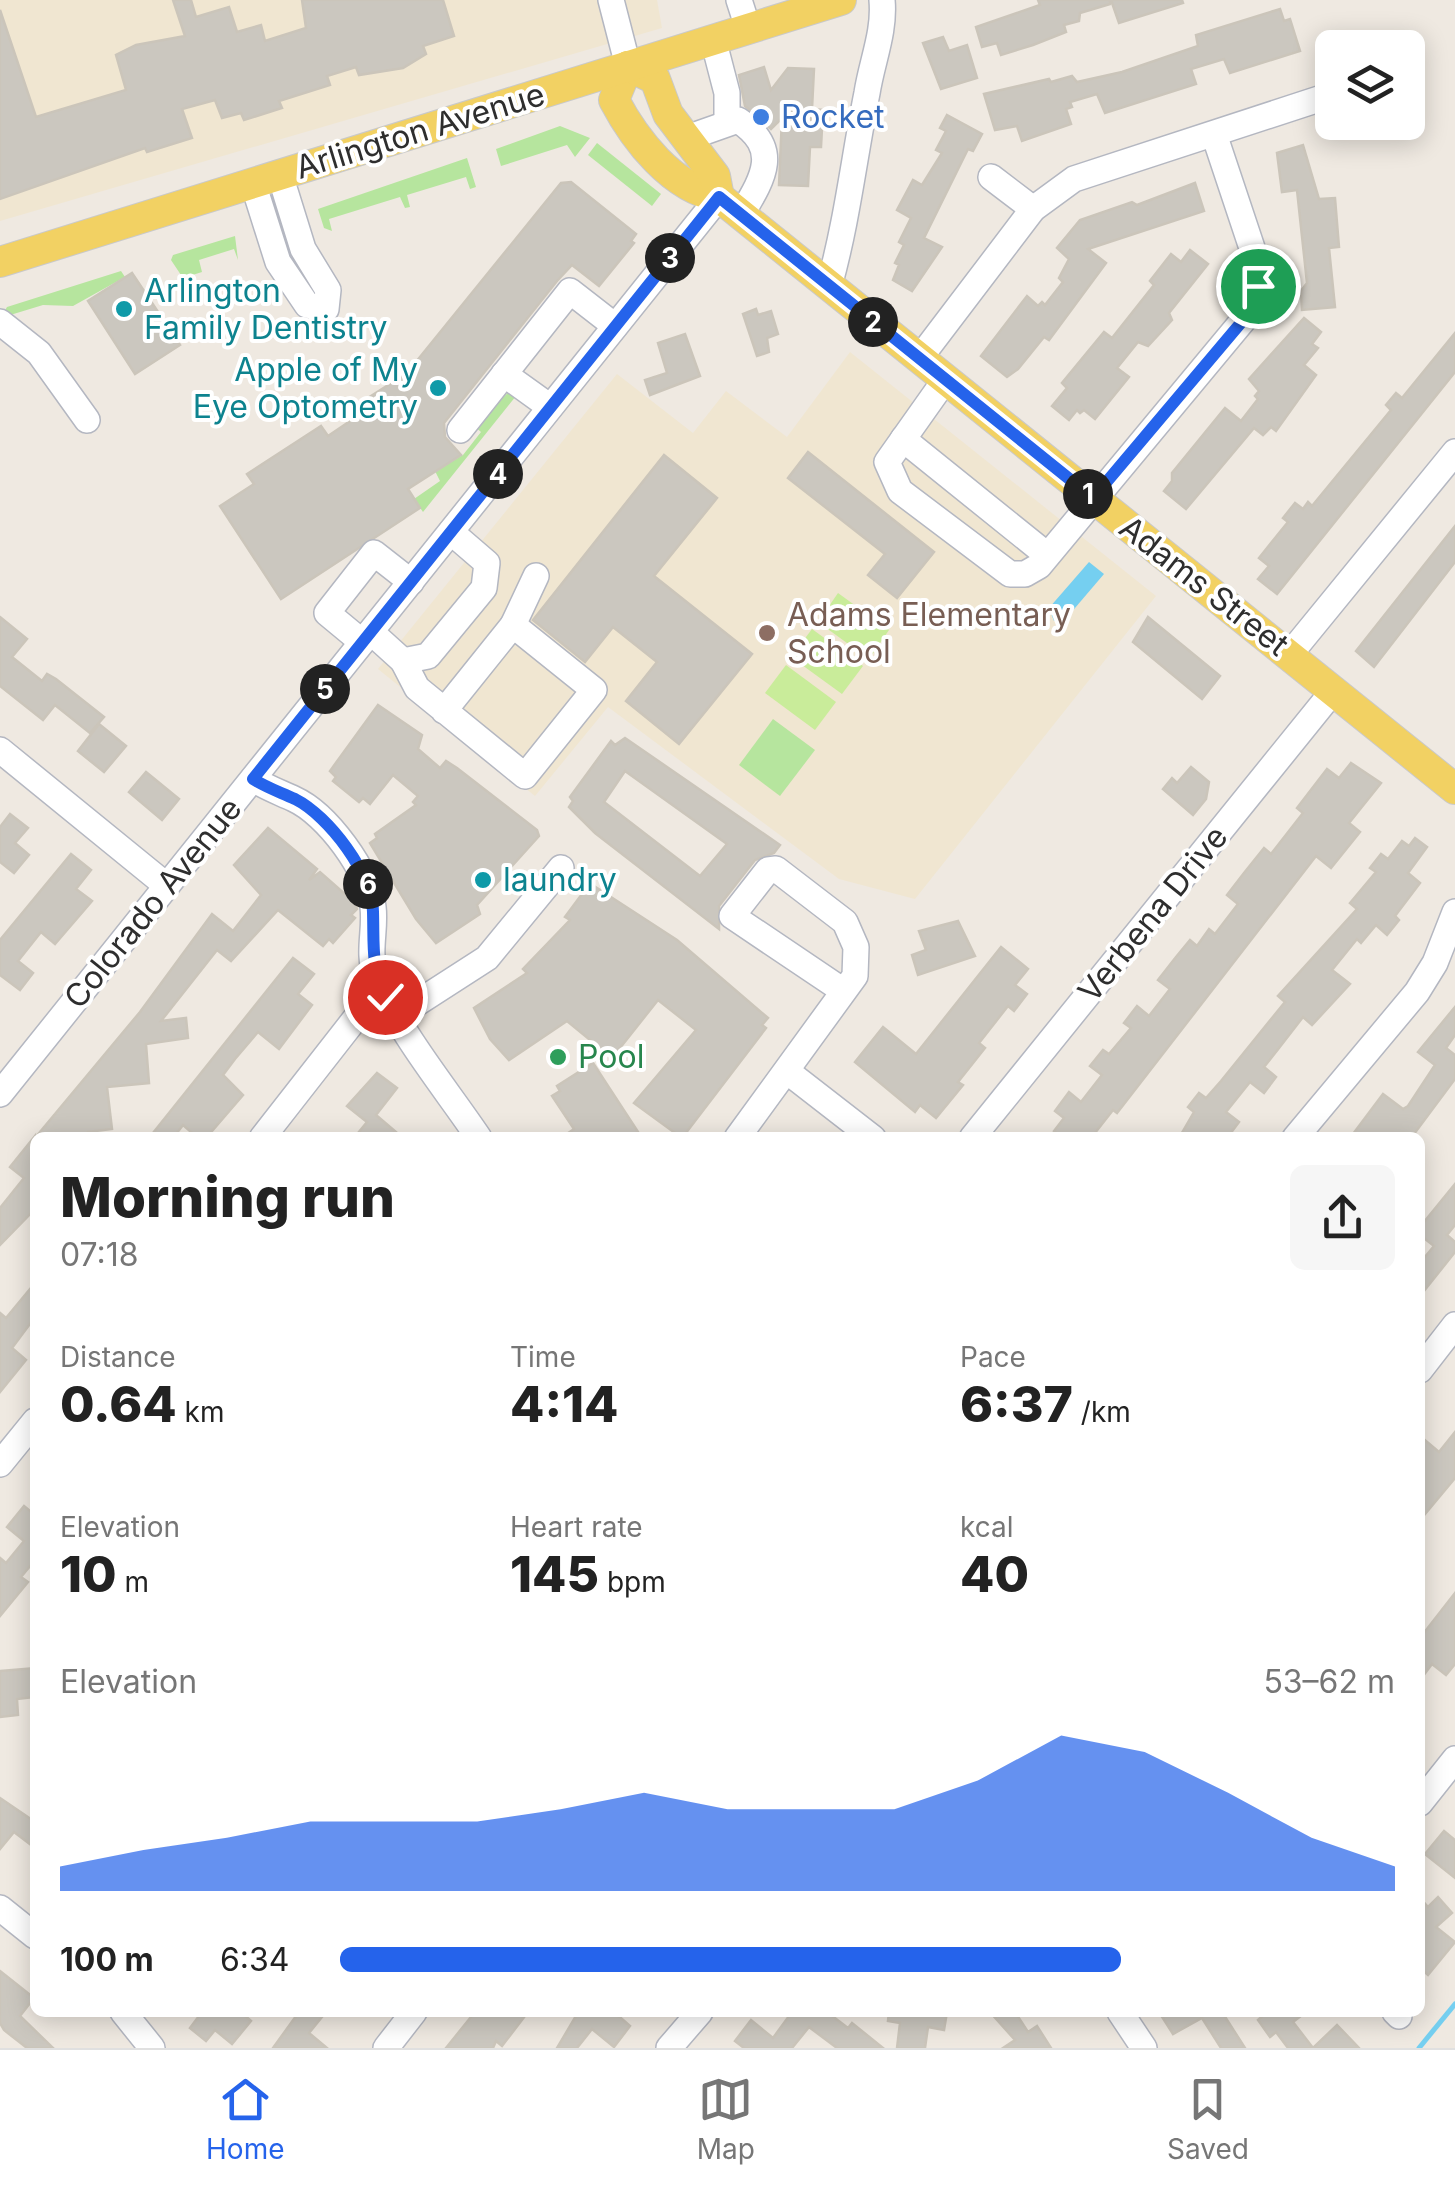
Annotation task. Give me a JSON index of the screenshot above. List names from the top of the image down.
{
  "streets": {
    "main road": ["Arlington Avenue", "Adams Street"],
    "street": ["Colorado Avenue", "Verbena Drive"]
  },
  "crossings": [
    ["Arlington Avenue", "Adams Street"],
    ["Adams Street", "Colorado Avenue"],
    ["Adams Street", "Verbena Drive"]
  ],
  "places": [
    "Rocket",
    "Arlington Family Dentistry",
    "Apple of My Eye Optometry",
    "Adams Elementary School",
    "laundry",
    "Pool"
  ],
  "page": {
    "pins": [
      "3",
      "2",
      "4",
      "1",
      "5",
      "6"
    ],
    "heading": ["Morning run", "07:18"],
    "stats": [
      ["Distance", "0.64 km"],
      ["Time", "4:14"],
      ["Pace", "6:37 /km"],
      ["Elevation", "10 m"],
      ["Heart rate", "145 bpm"],
      ["kcal", "40"]
    ],
    "chart": ["Elevation", "53–62 m"],
    "list": [
      {
        "name": "100 m",
        "note": "6:34"
      }
    ],
    "tabs": ["Home", "Map", "Saved"]
  }
}
